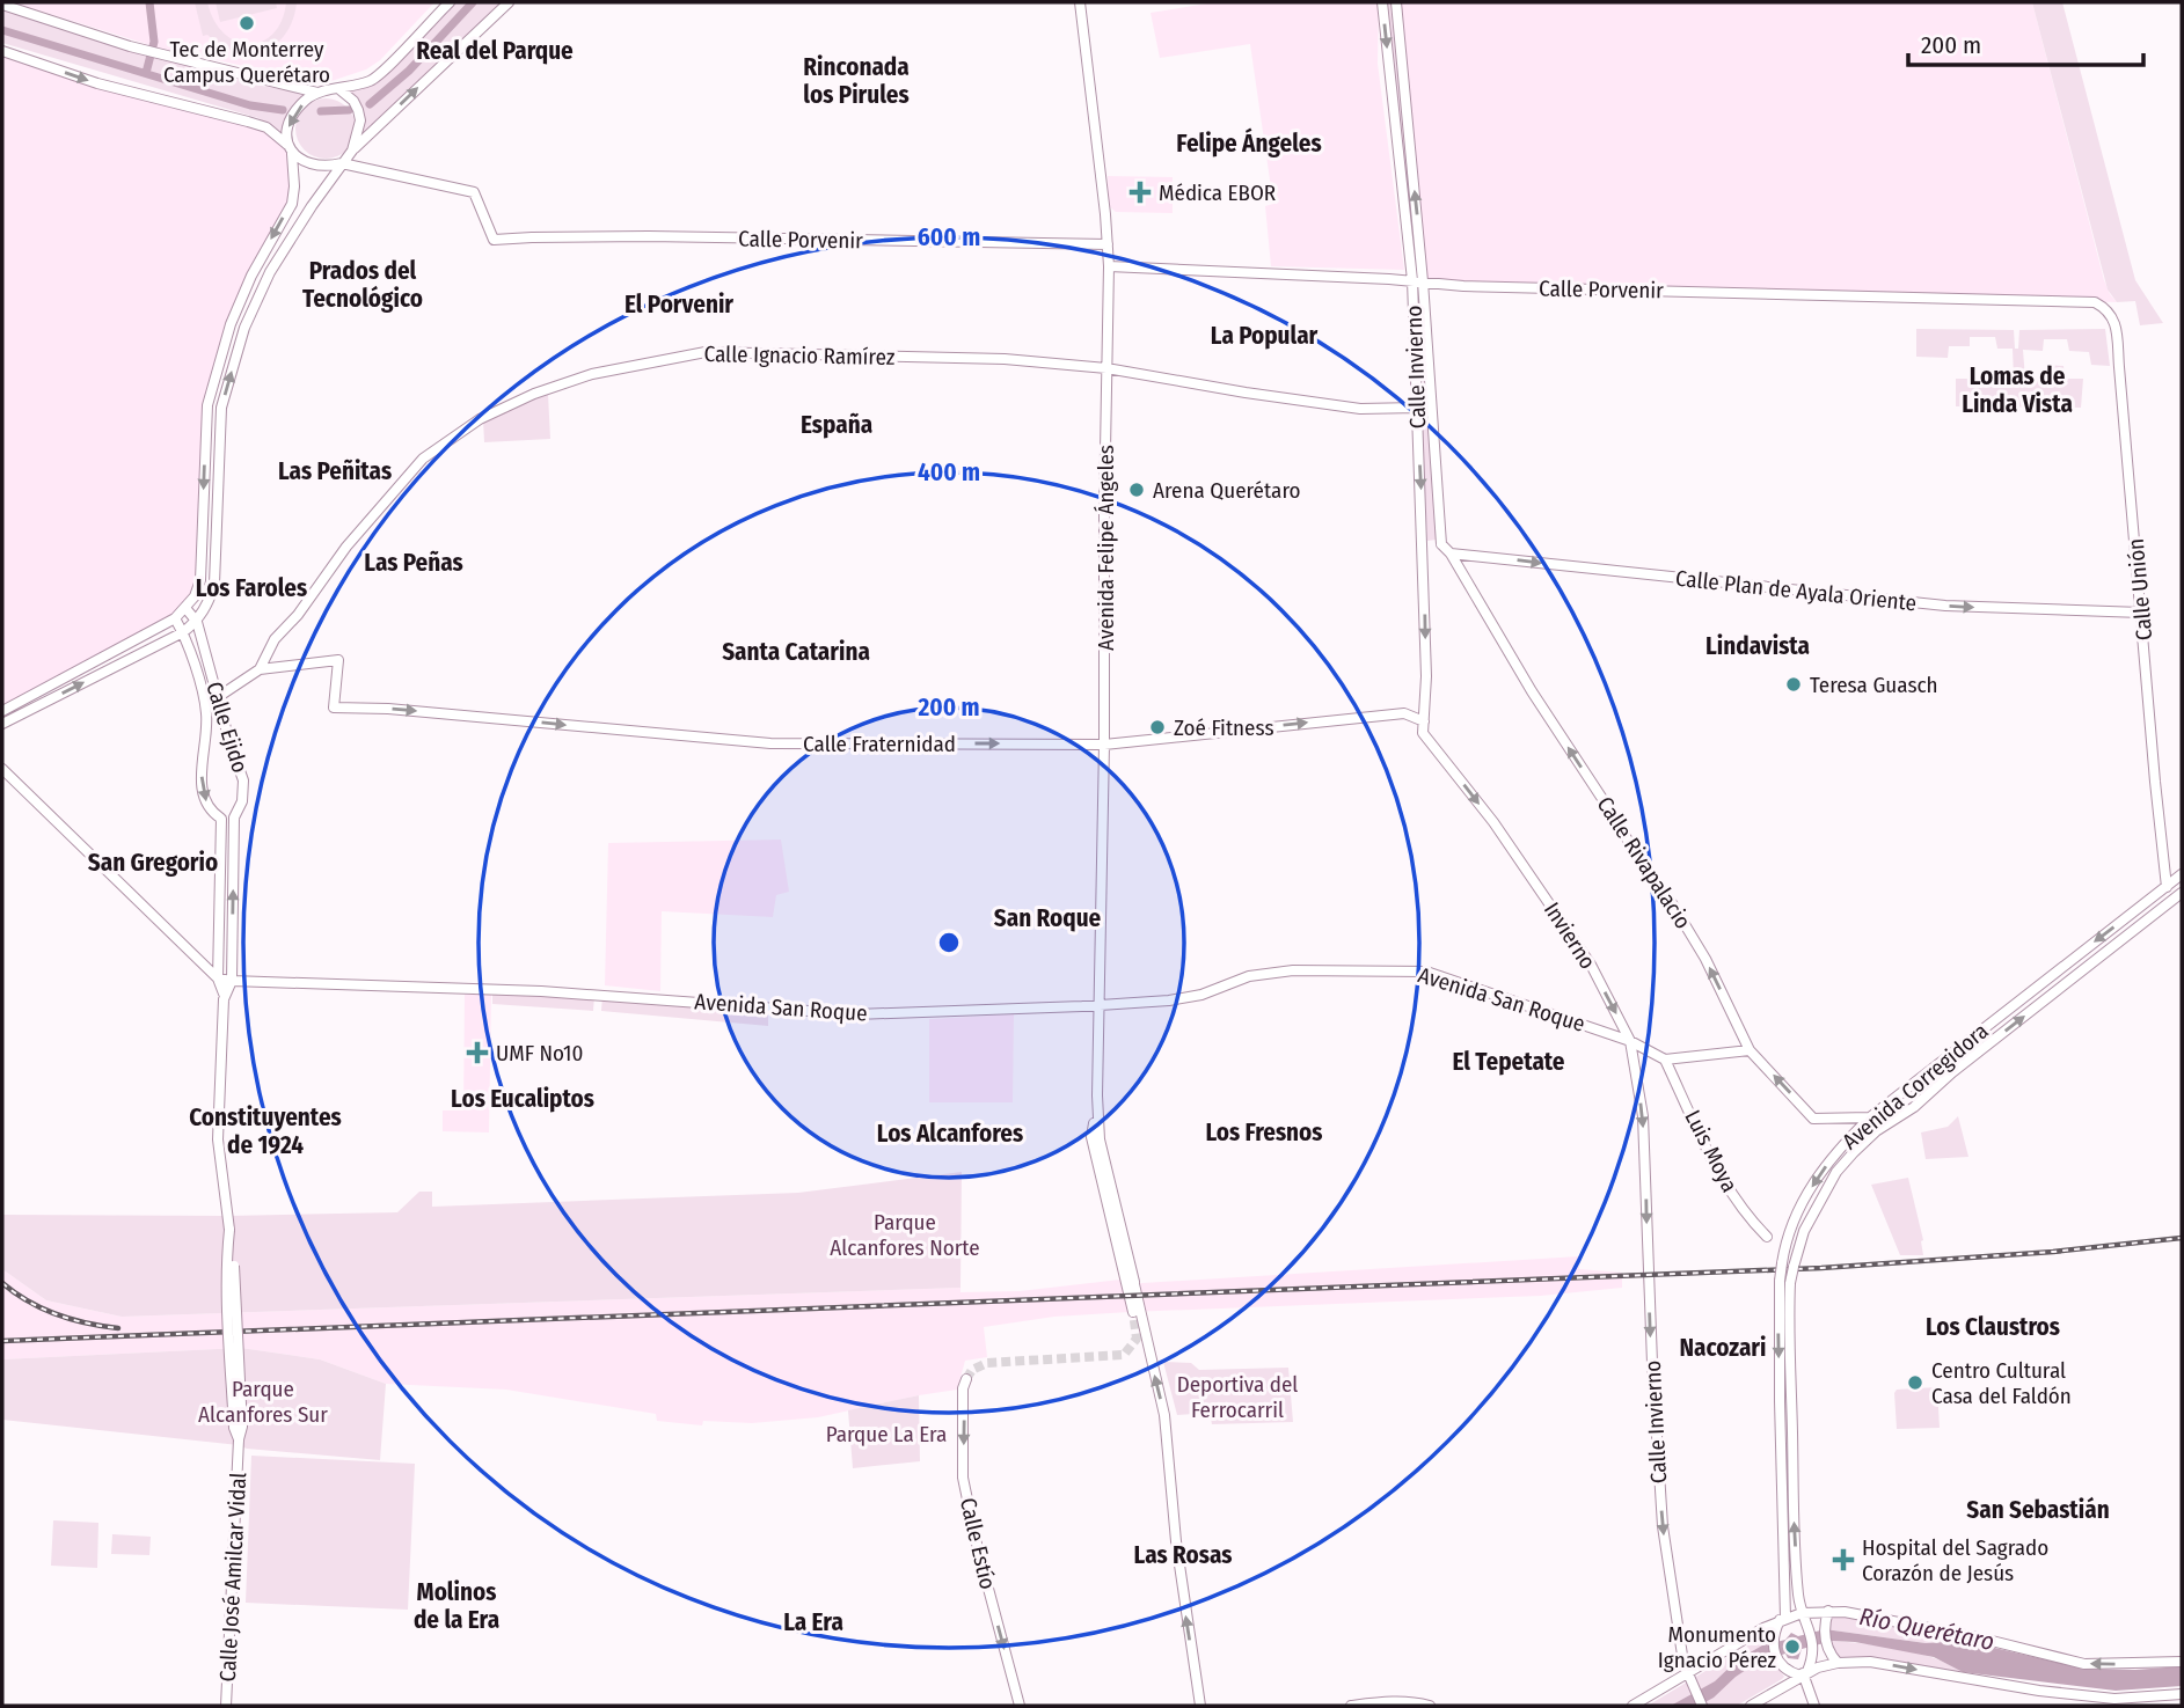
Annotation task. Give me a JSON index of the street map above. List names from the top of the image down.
{
  "streets": {
    "street": [
      "Calle Porvenir",
      "Calle Ignacio Ramírez",
      "Calle Invierno",
      "Avenida Felipe Ángeles",
      "Calle Unión",
      "Calle Plan de Ayala Oriente",
      "Calle Ejido",
      "Calle Fraternidad",
      "Calle Rivapalacio",
      "Invierno",
      "Avenida San Roque",
      "Avenida Corregidora",
      "Luis Moya",
      "Calle Estío",
      "Calle José Amilcar Vidal"
    ]
  },
  "crossings": [
    ["Calle Porvenir", "Calle Invierno"],
    ["Calle Porvenir", "Avenida Felipe Ángeles"],
    ["Calle Porvenir", "Calle Unión"],
    ["Calle Ignacio Ramírez", "Calle Invierno"],
    ["Calle Ignacio Ramírez", "Avenida Felipe Ángeles"],
    ["Calle Ignacio Ramírez", "Calle Ejido"],
    ["Calle Ignacio Ramírez", "Calle Fraternidad"],
    ["Calle Invierno", "Calle Fraternidad"],
    ["Calle Invierno", "Calle Rivapalacio"],
    ["Calle Invierno", "Invierno"],
    ["Avenida Felipe Ángeles", "Calle Fraternidad"],
    ["Avenida Felipe Ángeles", "Avenida San Roque"],
    ["Calle Unión", "Calle Plan de Ayala Oriente"],
    ["Calle Unión", "Avenida Corregidora"],
    ["Calle Plan de Ayala Oriente", "Calle Rivapalacio"],
    ["Calle Ejido", "Avenida San Roque"],
    ["Calle Ejido", "Calle José Amilcar Vidal"],
    ["Calle Rivapalacio", "Avenida Corregidora"],
    ["Invierno", "Avenida San Roque"],
    ["Avenida San Roque", "Luis Moya"]
  ],
  "one_way": [
    "Calle Plan de Ayala Oriente",
    "Calle Fraternidad",
    "Calle Rivapalacio",
    "Invierno",
    "Calle Estío"
  ],
  "districts": [
    "Real del Parque",
    "Rinconada los Pirules",
    "Felipe Ángeles",
    "Prados del Tecnológico",
    "El Porvenir",
    "La Popular",
    "Lomas de Linda Vista",
    "España",
    "Las Peñitas",
    "Las Peñas",
    "Los Faroles",
    "Lindavista",
    "Santa Catarina",
    "San Gregorio",
    "San Roque",
    "El Tepetate",
    "Los Eucaliptos",
    "Constituyentes de 1924",
    "Los Fresnos",
    "Los Alcanfores",
    "Los Claustros",
    "Nacozari",
    "San Sebastián",
    "Las Rosas",
    "Molinos de la Era",
    "La Era"
  ],
  "water": ["Río Querétaro"],
  "parks": [
    "Parque Alcanfores Norte",
    "Deportiva del Ferrocarril",
    "Parque Alcanfores Sur",
    "Parque La Era"
  ],
  "places": {
    "other": [
      "Tec de Monterrey Campus Querétaro",
      "Arena Querétaro",
      "Teresa Guasch",
      "Zoé Fitness",
      "Centro Cultural Casa del Faldón",
      "Monumento Ignacio Pérez"
    ],
    "health": ["Médica EBOR", "UMF No10", "Hospital del Sagrado Corazón de Jesús"]
  },
  "scale_bar": "200 m",
  "rings": ["600 m", "400 m", "200 m"]
}
